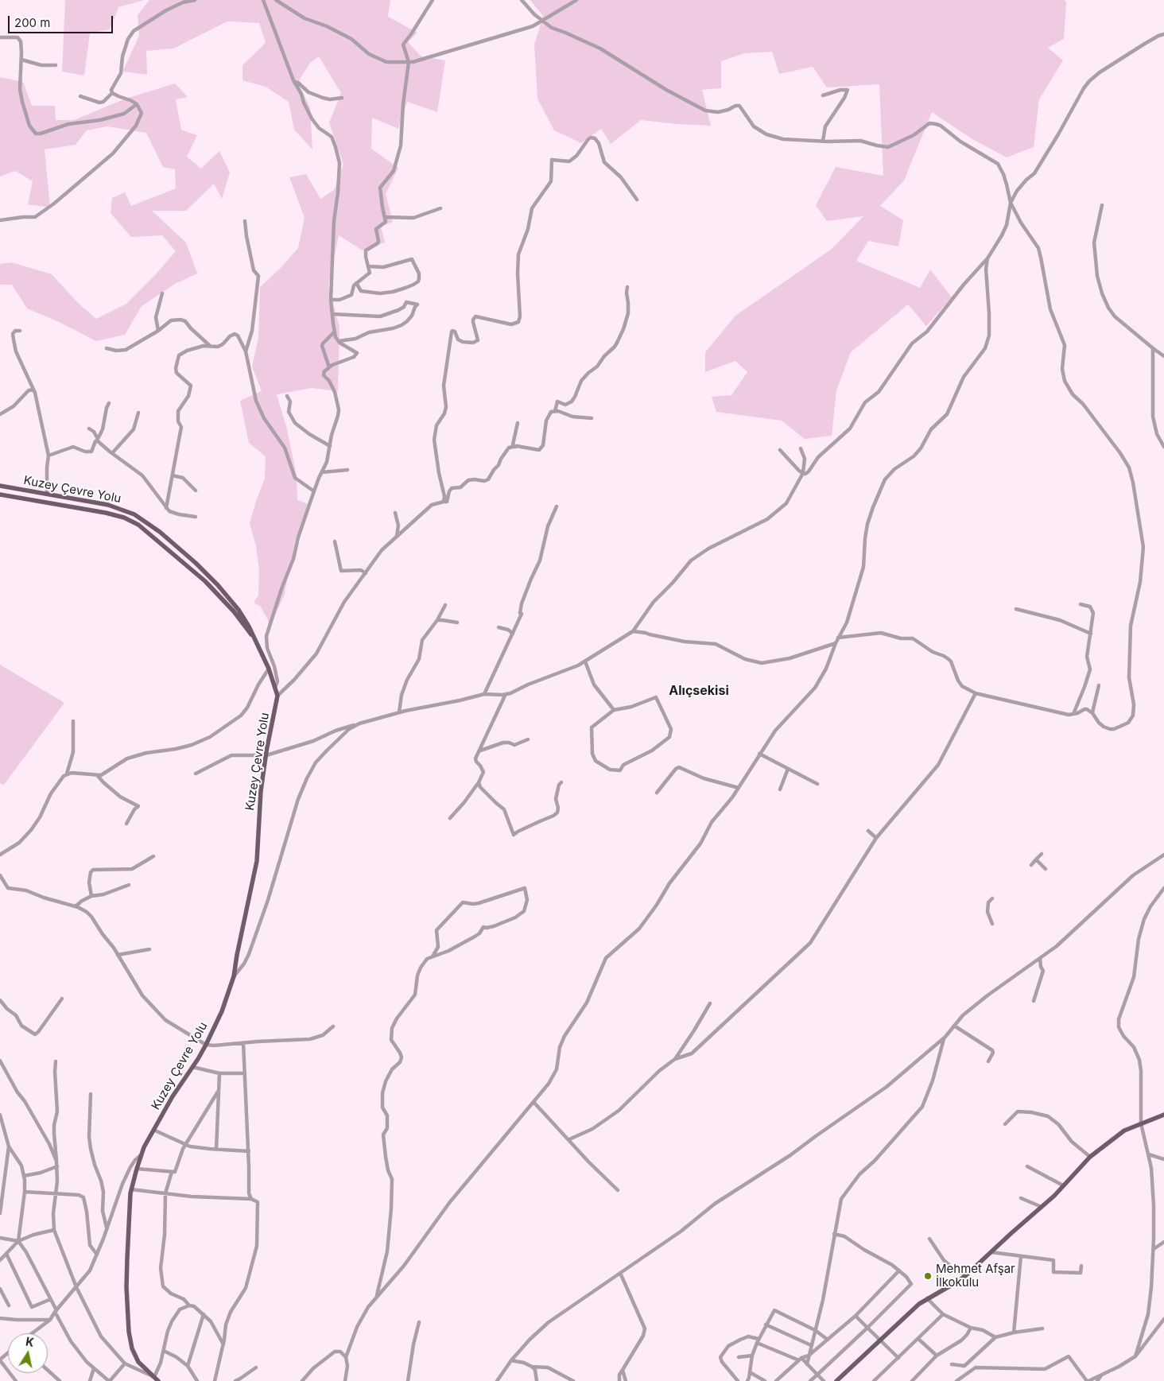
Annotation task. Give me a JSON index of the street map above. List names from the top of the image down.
{
  "streets": {
    "main road": ["Kuzey Çevre Yolu"]
  },
  "districts": ["Alıçsekisi"],
  "places": ["Mehmet Afşar İlkokulu"],
  "scale_bar": "200 m",
  "north": "top"
}
